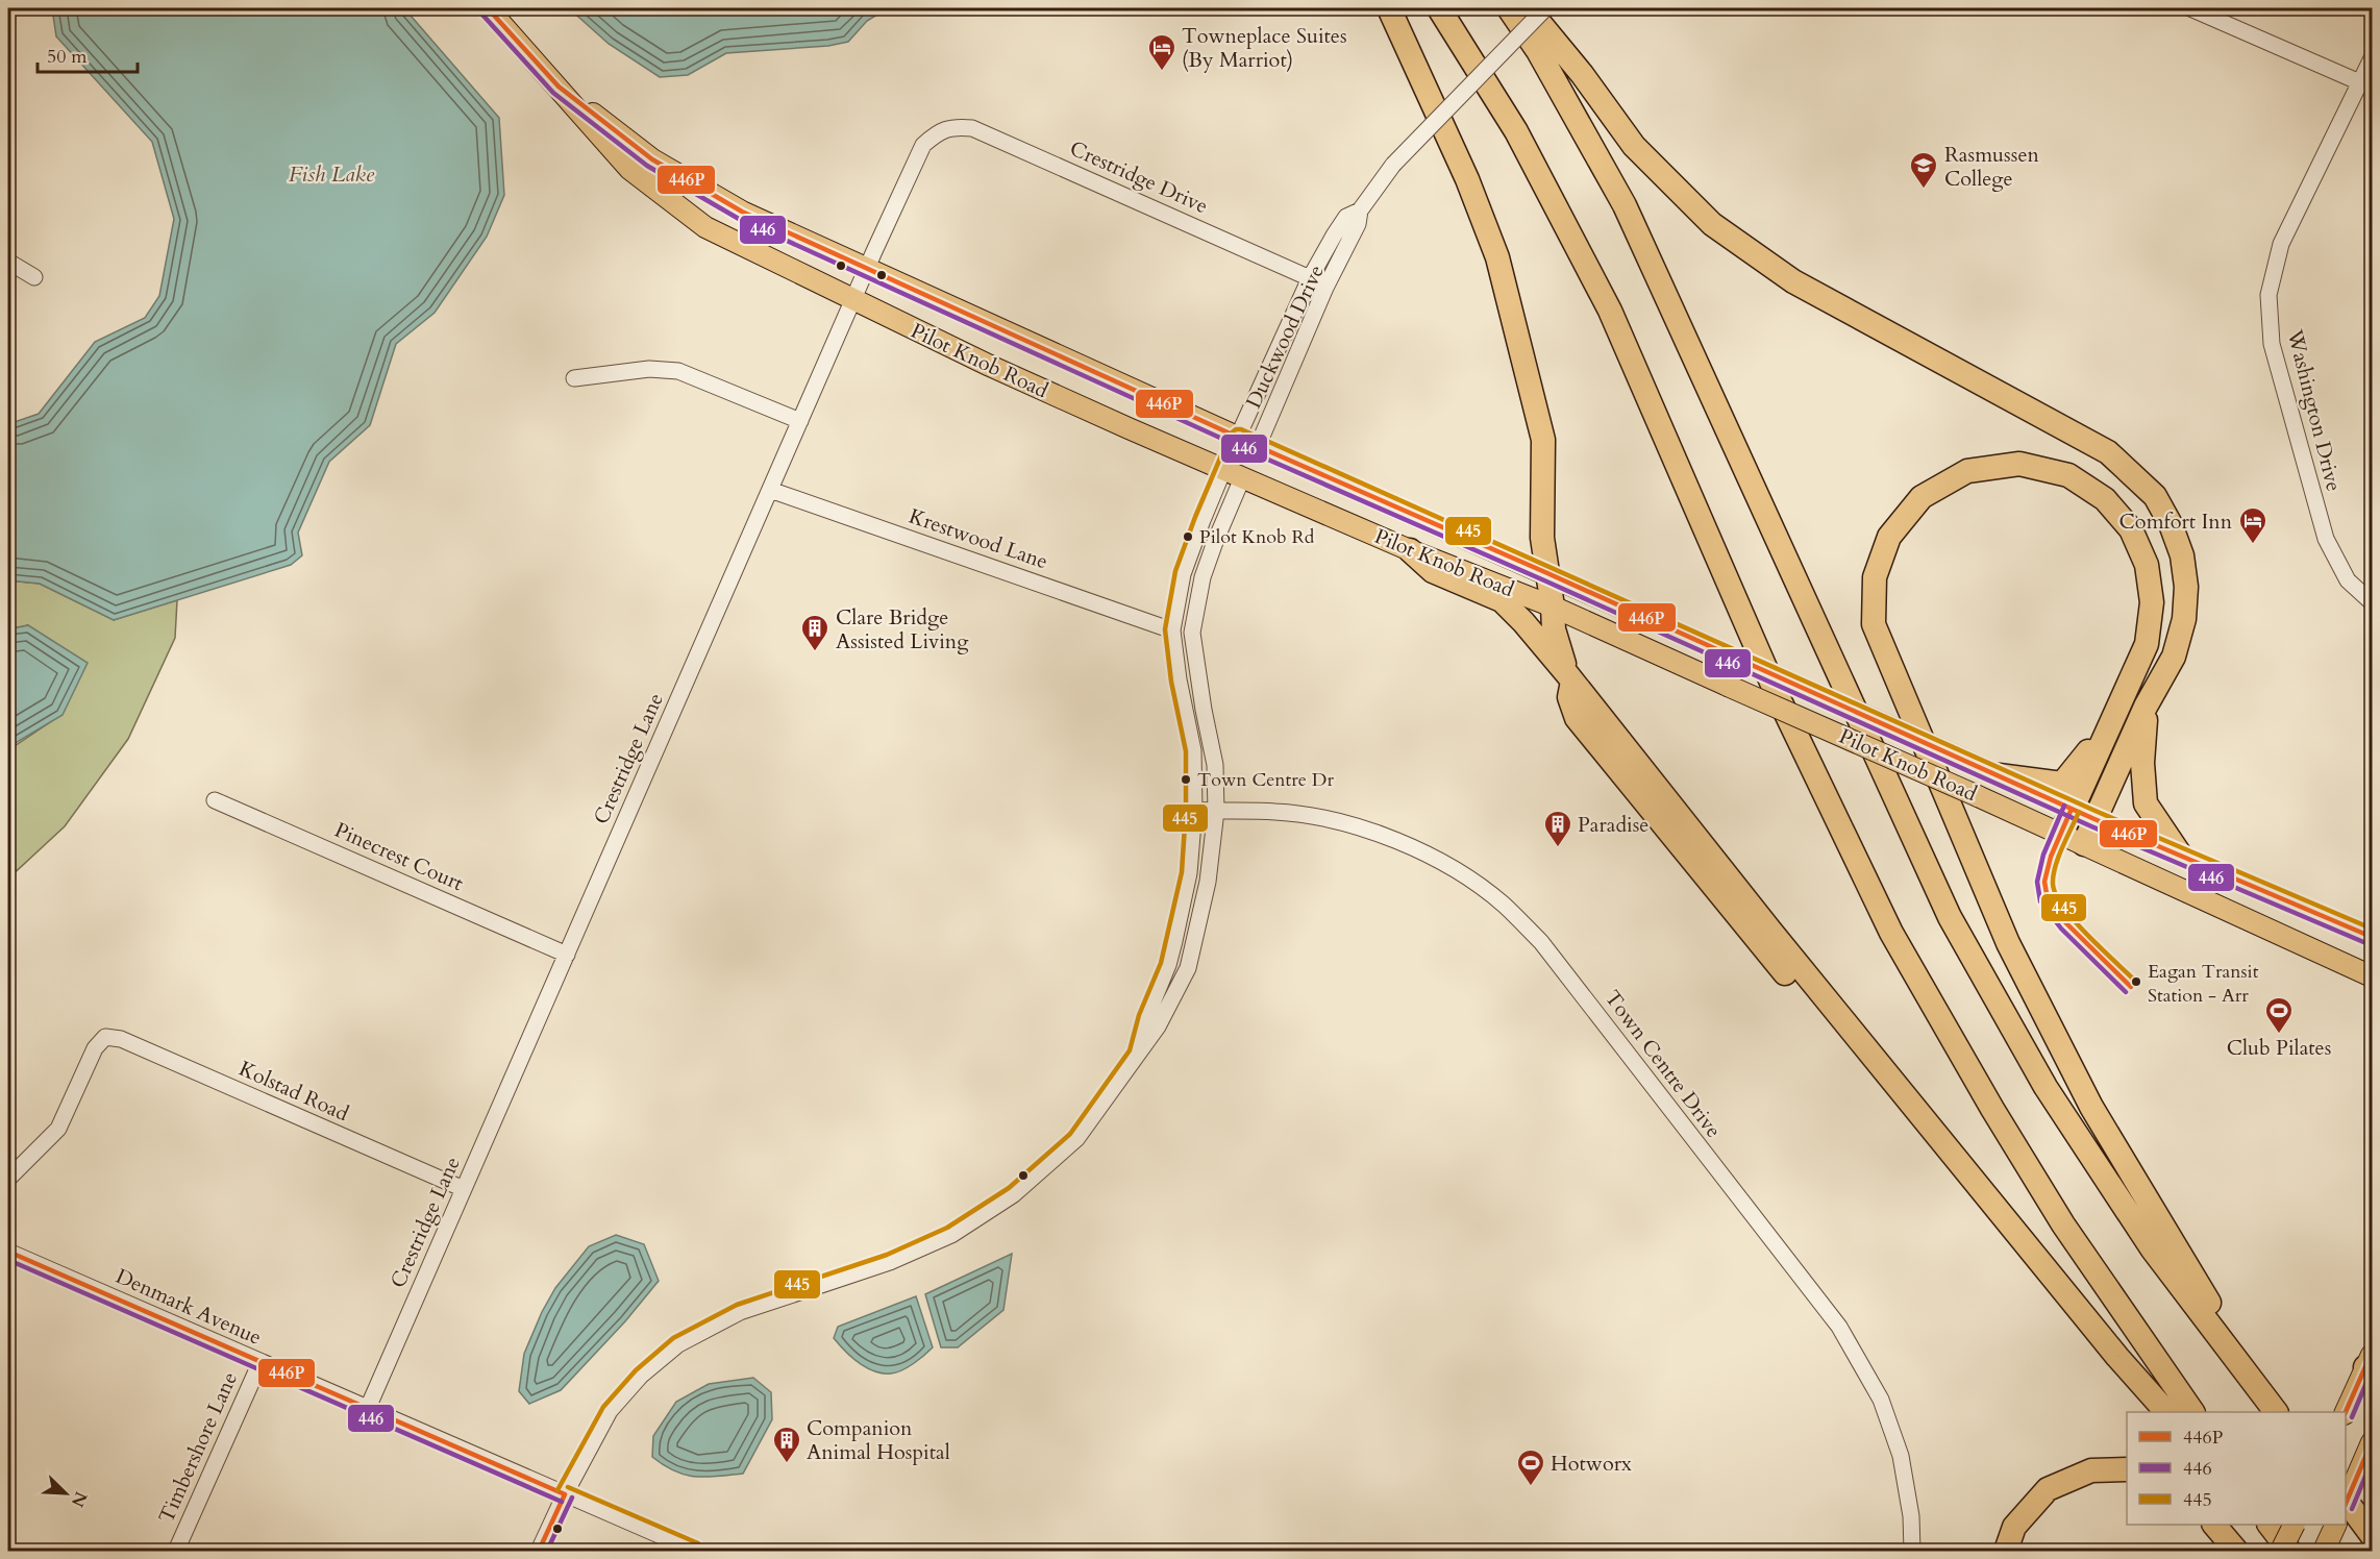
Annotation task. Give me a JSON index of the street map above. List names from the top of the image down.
{
  "streets": {
    "main road": ["Duckwood Drive", "Pilot Knob Road"],
    "street": [
      "Crestridge Drive",
      "Washington Drive",
      "Krestwood Lane",
      "Crestridge Lane",
      "Pinecrest Court",
      "Town Centre Drive",
      "Kolstad Road",
      "Denmark Avenue",
      "Timbershore Lane"
    ]
  },
  "crossings": [
    ["Crestridge Drive", "Duckwood Drive"],
    ["Crestridge Drive", "Crestridge Lane"],
    ["Duckwood Drive", "Pilot Knob Road"],
    ["Duckwood Drive", "Krestwood Lane"],
    ["Duckwood Drive", "Town Centre Drive"],
    ["Duckwood Drive", "Denmark Avenue"],
    ["Pilot Knob Road", "Crestridge Lane"],
    ["Krestwood Lane", "Crestridge Lane"],
    ["Crestridge Lane", "Pinecrest Court"],
    ["Crestridge Lane", "Kolstad Road"],
    ["Crestridge Lane", "Denmark Avenue"],
    ["Denmark Avenue", "Timbershore Lane"]
  ],
  "water": ["Fish Lake"],
  "places": {
    "hotel": ["Towneplace Suites (By Marriot)", "Comfort Inn"],
    "school or university": ["Rasmussen College"],
    "other": ["Pilot Knob Rd", "Town Centre Dr", "Eagan Transit Station - Arr"],
    "building": ["Clare Bridge Assisted Living", "Paradise", "Companion Animal Hospital"],
    "sports": ["Club Pilates", "Hotworx"]
  },
  "lines": ["transit line 446P", "transit line 446", "transit line 445"],
  "legend": ["446P", "446", "445"],
  "scale_bar": "50 m",
  "north": "bottom right"
}
